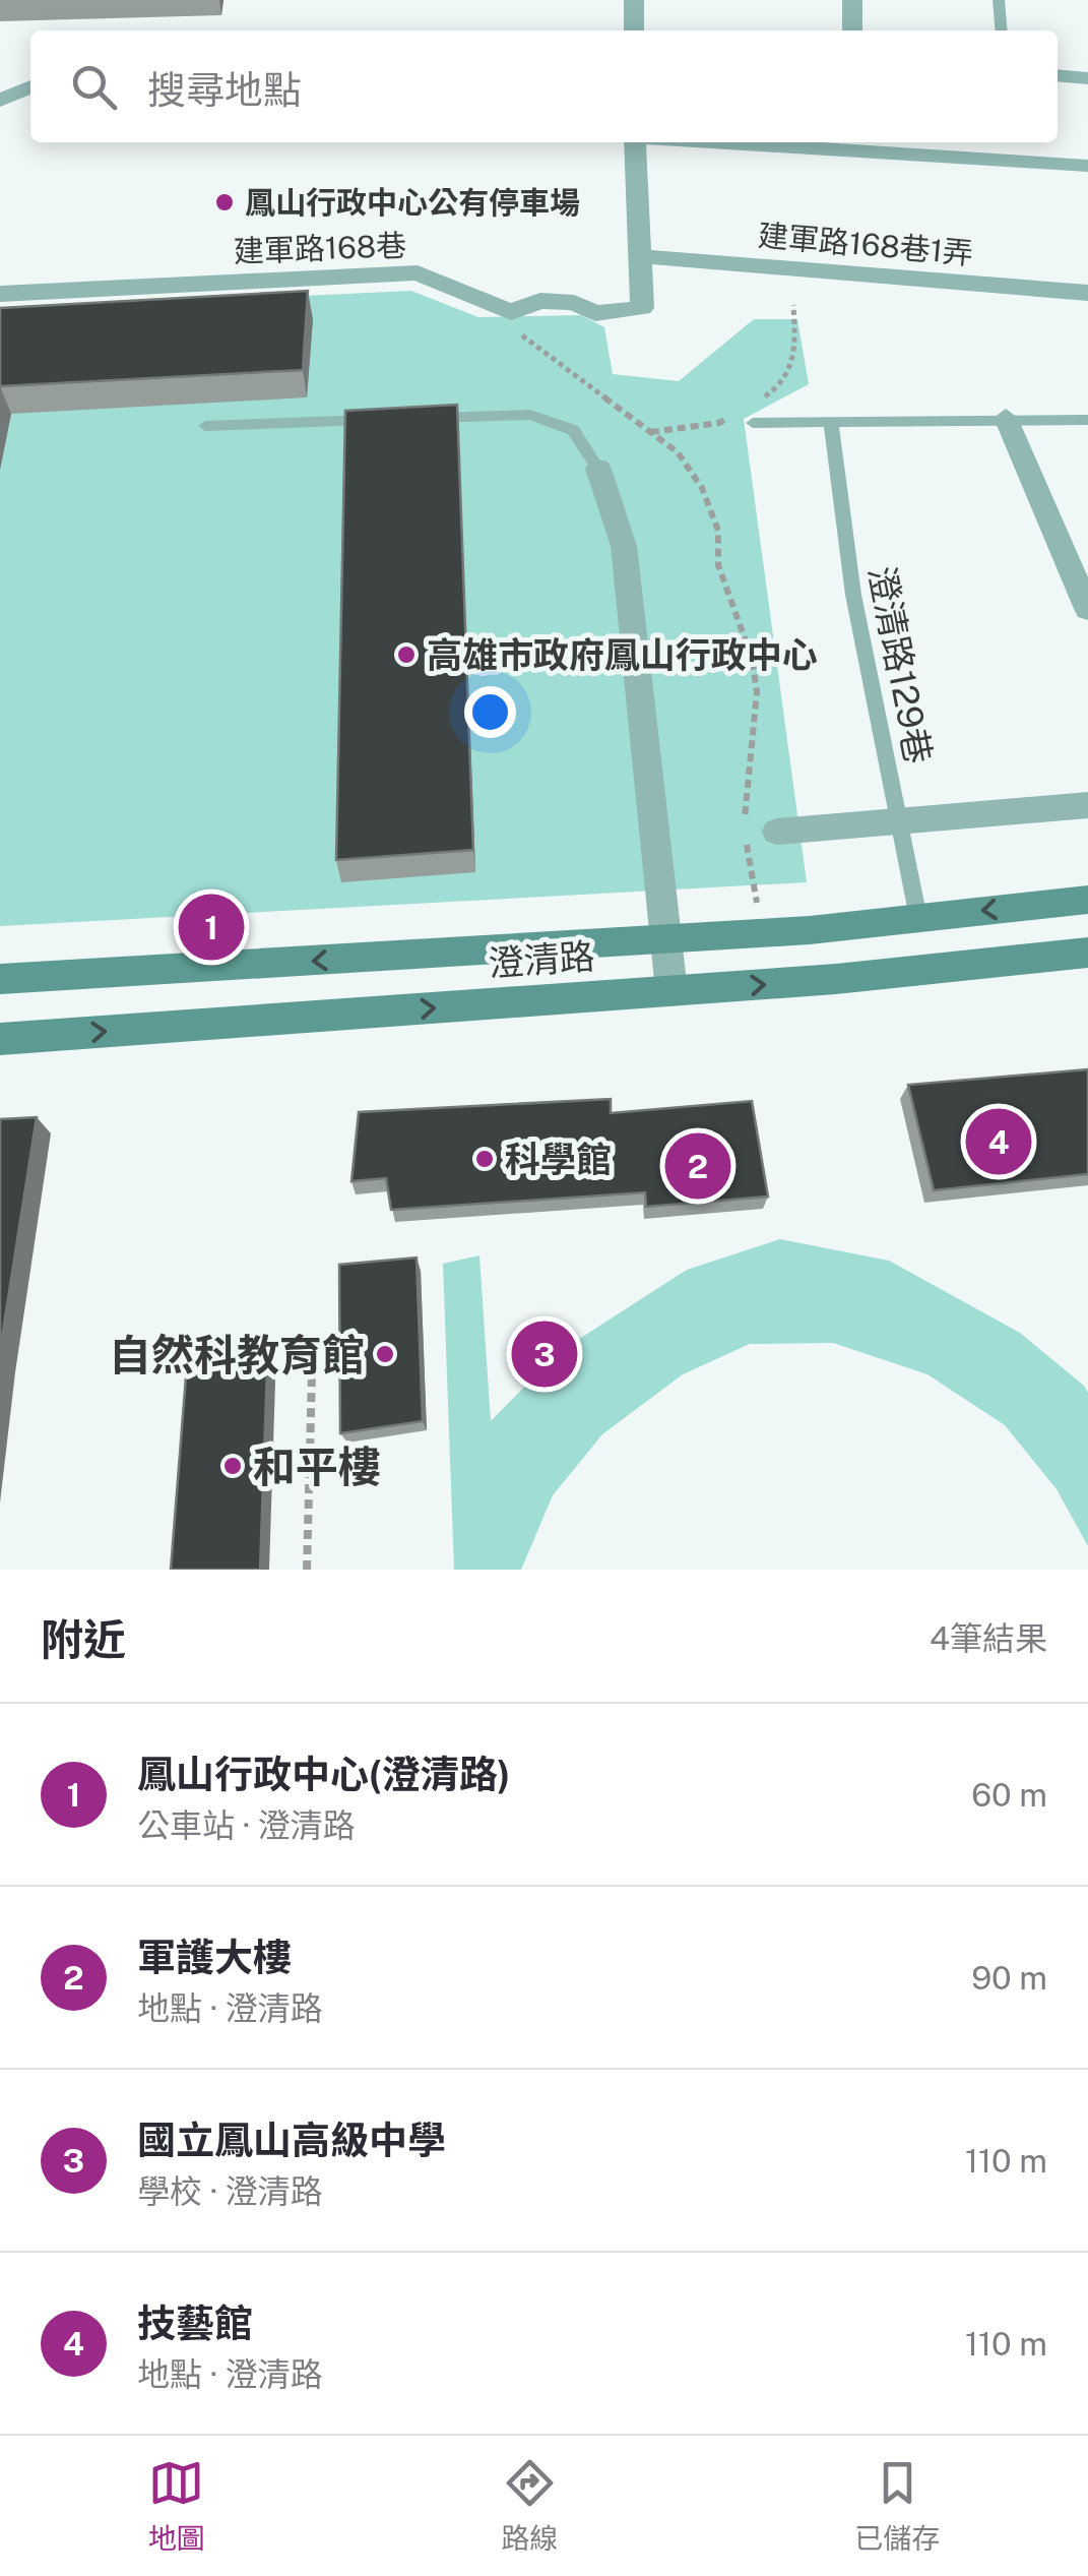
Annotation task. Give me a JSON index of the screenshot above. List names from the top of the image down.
{
  "streets": {
    "main road": ["澄清路"],
    "street": ["建軍路168巷1弄", "建軍路168巷"],
    "lane": ["澄清路129巷"]
  },
  "crossings": [
    ["澄清路129巷", "澄清路"]
  ],
  "places": [
    "鳳山行政中心公有停車場",
    "高雄市政府鳳山行政中心",
    "科學館",
    "自然科教育館",
    "和平樓"
  ],
  "page": {
    "search": "搜尋地點",
    "pins": [
      "1",
      "4",
      "2",
      "3"
    ],
    "heading": ["附近", "4筆結果"],
    "list": [
      {
        "mark": "1",
        "name": "鳳山行政中心(澄清路)",
        "note": "公車站 · 澄清路",
        "value": "60 m"
      },
      {
        "mark": "2",
        "name": "軍護大樓",
        "note": "地點 · 澄清路",
        "value": "90 m"
      },
      {
        "mark": "3",
        "name": "國立鳳山高級中學",
        "note": "學校 · 澄清路",
        "value": "110 m"
      },
      {
        "mark": "4",
        "name": "技藝館",
        "note": "地點 · 澄清路",
        "value": "110 m"
      }
    ],
    "nav": ["地圖", "路線", "已儲存"]
  }
}
